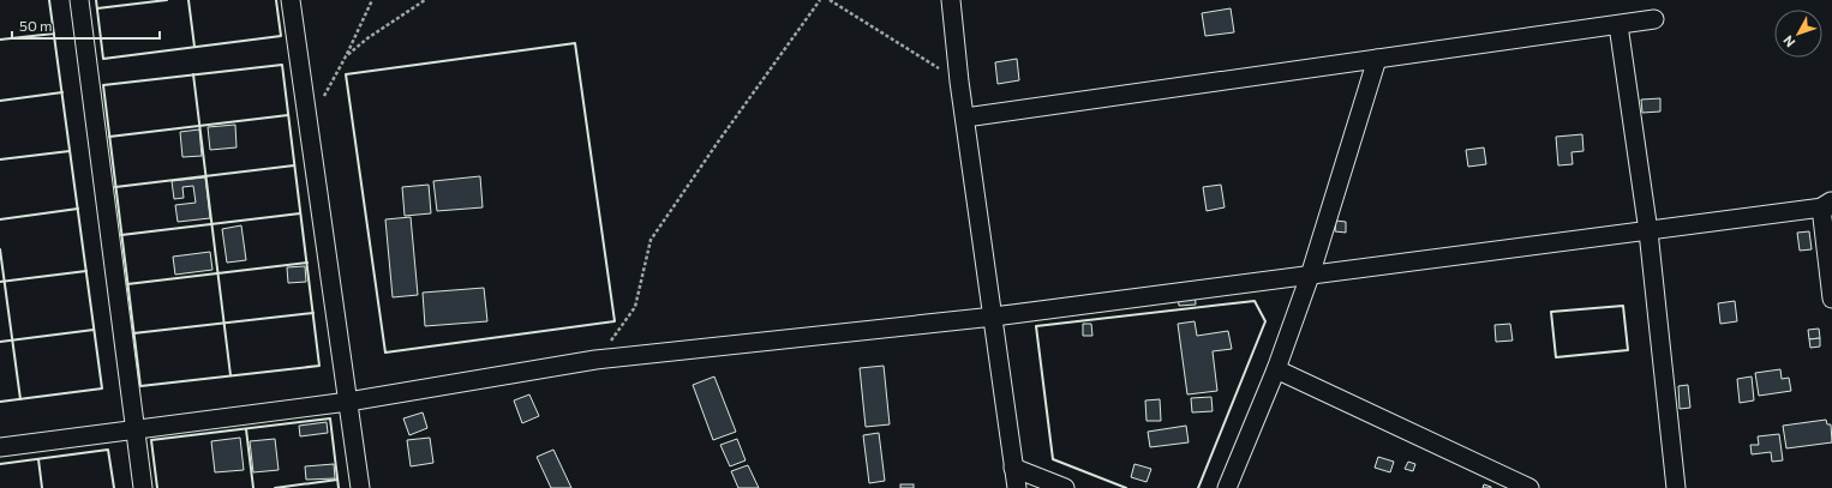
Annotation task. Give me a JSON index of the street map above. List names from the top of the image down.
{
  "scale_bar": "50 m",
  "north": "bottom left"
}
